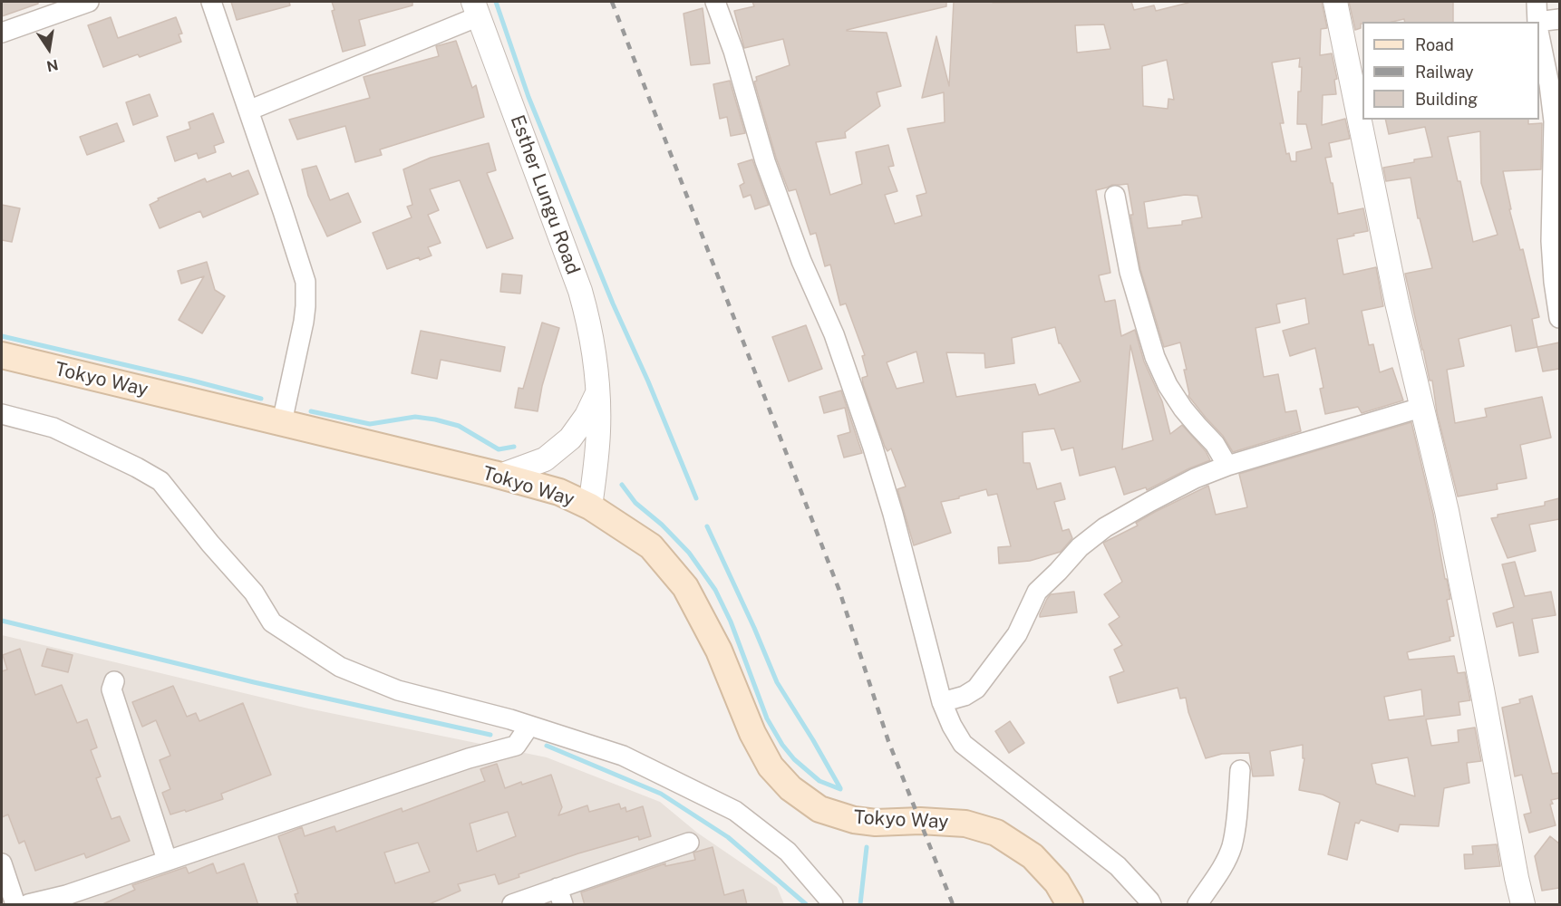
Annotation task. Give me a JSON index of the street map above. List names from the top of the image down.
{
  "streets": {
    "main road": ["Tokyo Way"],
    "street": ["Esther Lungu Road"]
  },
  "crossings": [
    ["Esther Lungu Road", "Tokyo Way"]
  ],
  "legend": ["Road", "Railway", "Building"],
  "north": "bottom"
}
